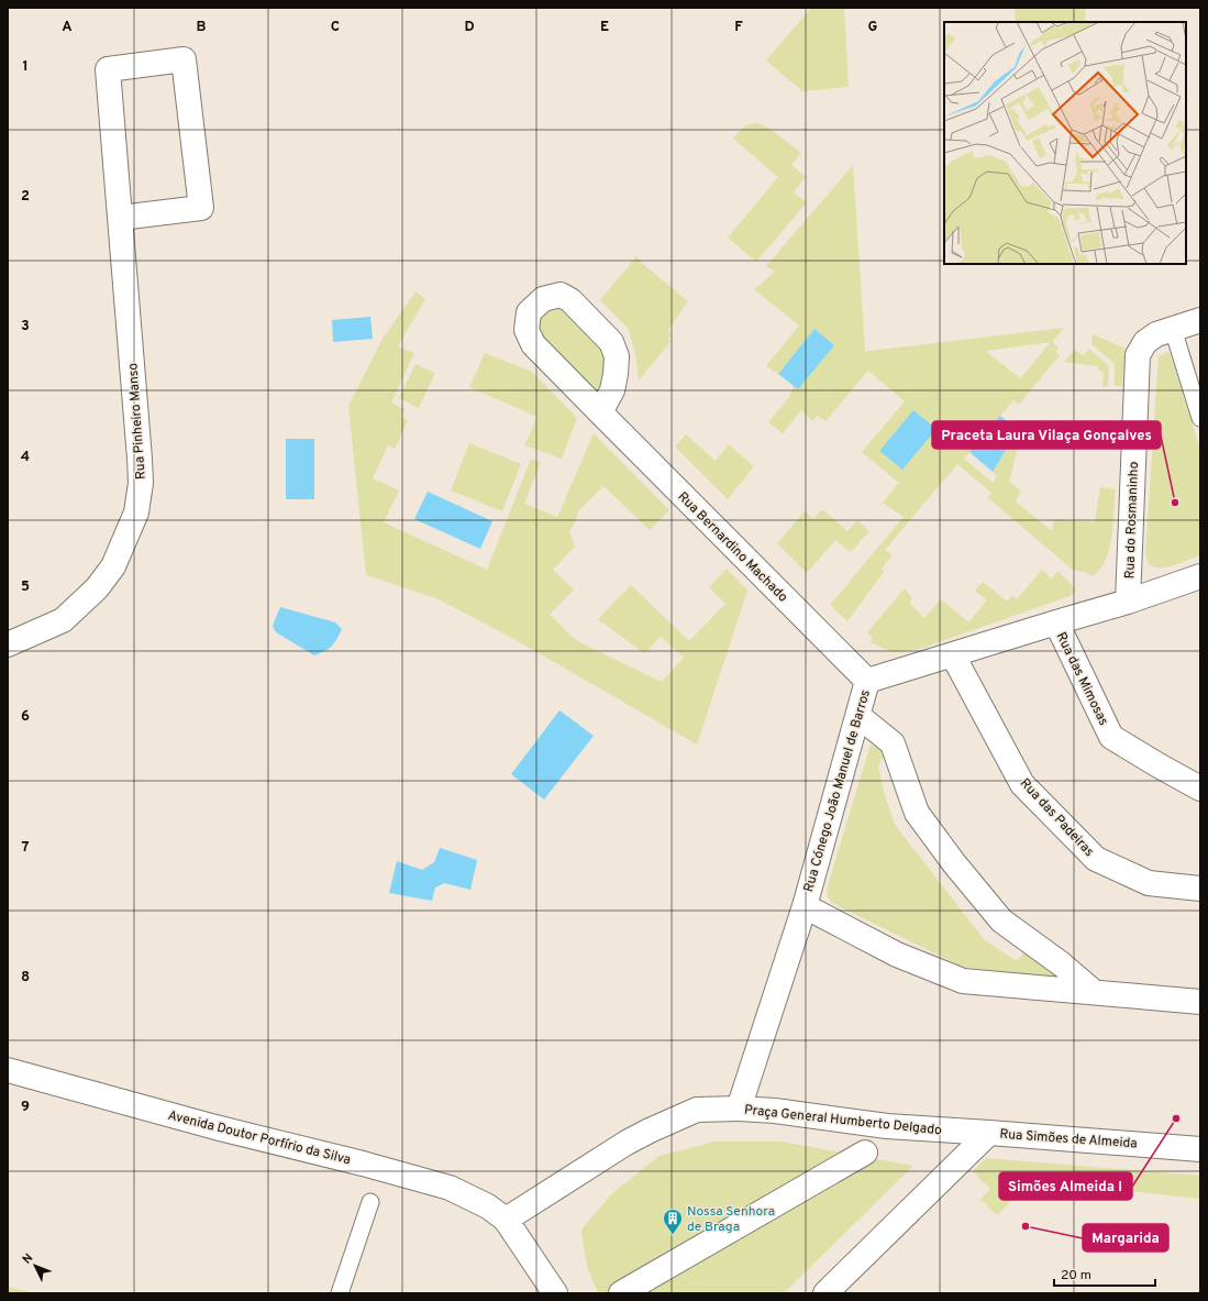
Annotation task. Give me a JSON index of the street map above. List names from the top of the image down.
{
  "streets": {
    "street": [
      "Rua Pinheiro Manso",
      "Rua do Rosmaninho",
      "Rua Bernardino Machado",
      "Rua das Mimosas",
      "Rua Cónego João Manuel de Barros",
      "Rua das Padeiras",
      "Praça General Humberto Delgado",
      "Avenida Doutor Porfírio da Silva",
      "Rua Simões de Almeida"
    ]
  },
  "crossings": [
    ["Rua do Rosmaninho", "Rua Cónego João Manuel de Barros"],
    ["Rua Bernardino Machado", "Rua Cónego João Manuel de Barros"],
    ["Rua das Mimosas", "Rua Cónego João Manuel de Barros"],
    ["Rua Cónego João Manuel de Barros", "Rua das Padeiras"],
    ["Rua Cónego João Manuel de Barros", "Praça General Humberto Delgado"],
    ["Praça General Humberto Delgado", "Avenida Doutor Porfírio da Silva"],
    ["Praça General Humberto Delgado", "Rua Simões de Almeida"]
  ],
  "places": {
    "other": ["Praceta Laura Vilaça Gonçalves", "Simões Almeida I", "Margarida"],
    "building": ["Nossa Senhora de Braga"]
  },
  "scale_bar": "20 m",
  "north": "top left",
  "grid": {
    "columns": [
      "A",
      "B",
      "C",
      "D",
      "E",
      "F",
      "G"
    ],
    "rows": [
      "1",
      "2",
      "3",
      "4",
      "5",
      "6",
      "7",
      "8",
      "9"
    ]
  }
}
